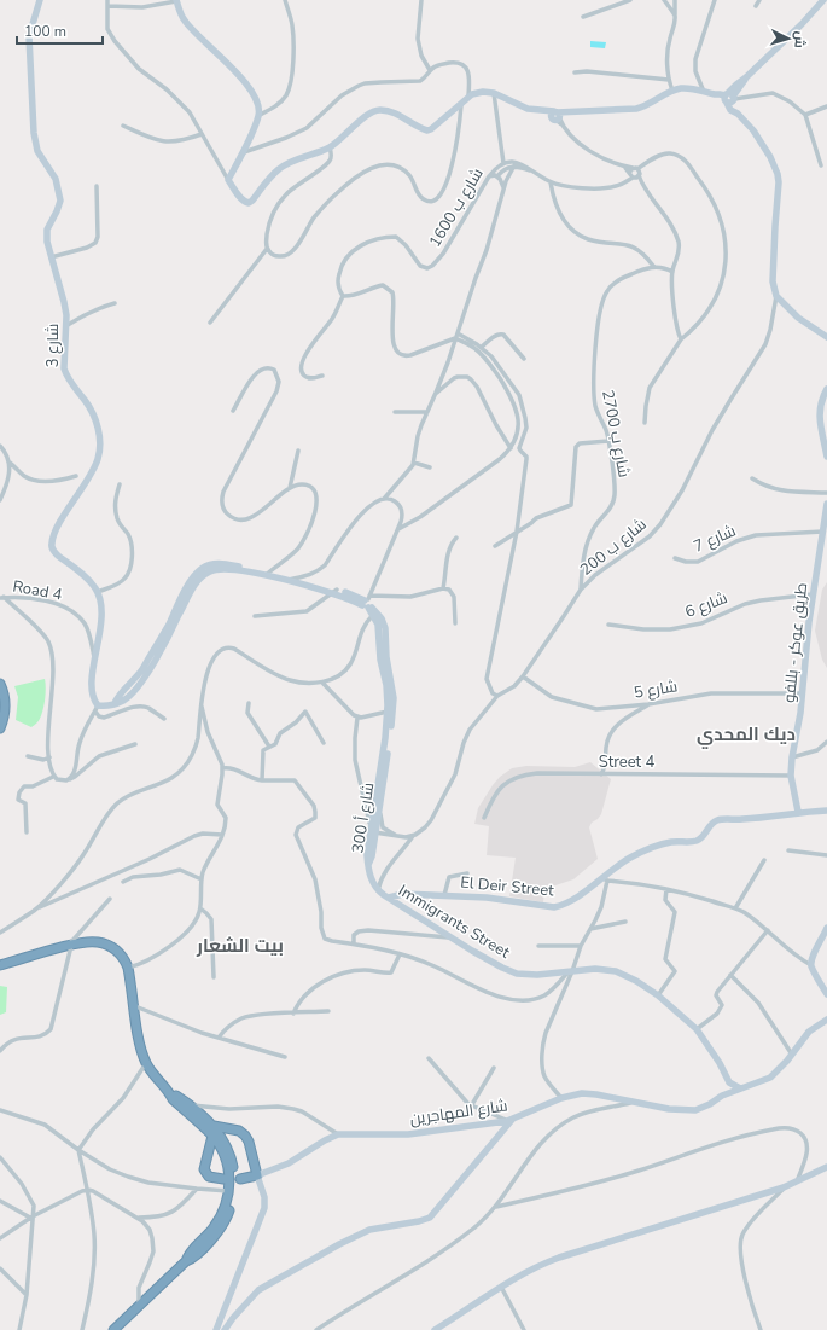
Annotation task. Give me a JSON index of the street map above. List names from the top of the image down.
{
  "streets": {
    "street": [
      "شارع ب 1600",
      "شارع 3",
      "شارع ب 2700",
      "شارع 7",
      "شارع ب 200",
      "Road 4",
      "شارع 6",
      "طريق عوكر - بللفو",
      "شارع 5",
      "Street 4",
      "شارع أ 300",
      "El Deir Street",
      "Immigrants Street",
      "شارع المهاجرين"
    ]
  },
  "crossings": [
    ["شارع ب 2700", "شارع ب 200"],
    ["شارع 7", "طريق عوكر - بللفو"],
    ["شارع ب 200", "شارع 5"],
    ["شارع ب 200", "Immigrants Street"],
    ["شارع 6", "طريق عوكر - بللفو"],
    ["طريق عوكر - بللفو", "شارع 5"],
    ["طريق عوكر - بللفو", "Street 4"],
    ["طريق عوكر - بللفو", "El Deir Street"],
    ["شارع أ 300", "Immigrants Street"],
    ["El Deir Street", "Immigrants Street"]
  ],
  "districts": ["ديك المحدي", "بيت الشعار"],
  "scale_bar": "100 m",
  "north": "right"
}
